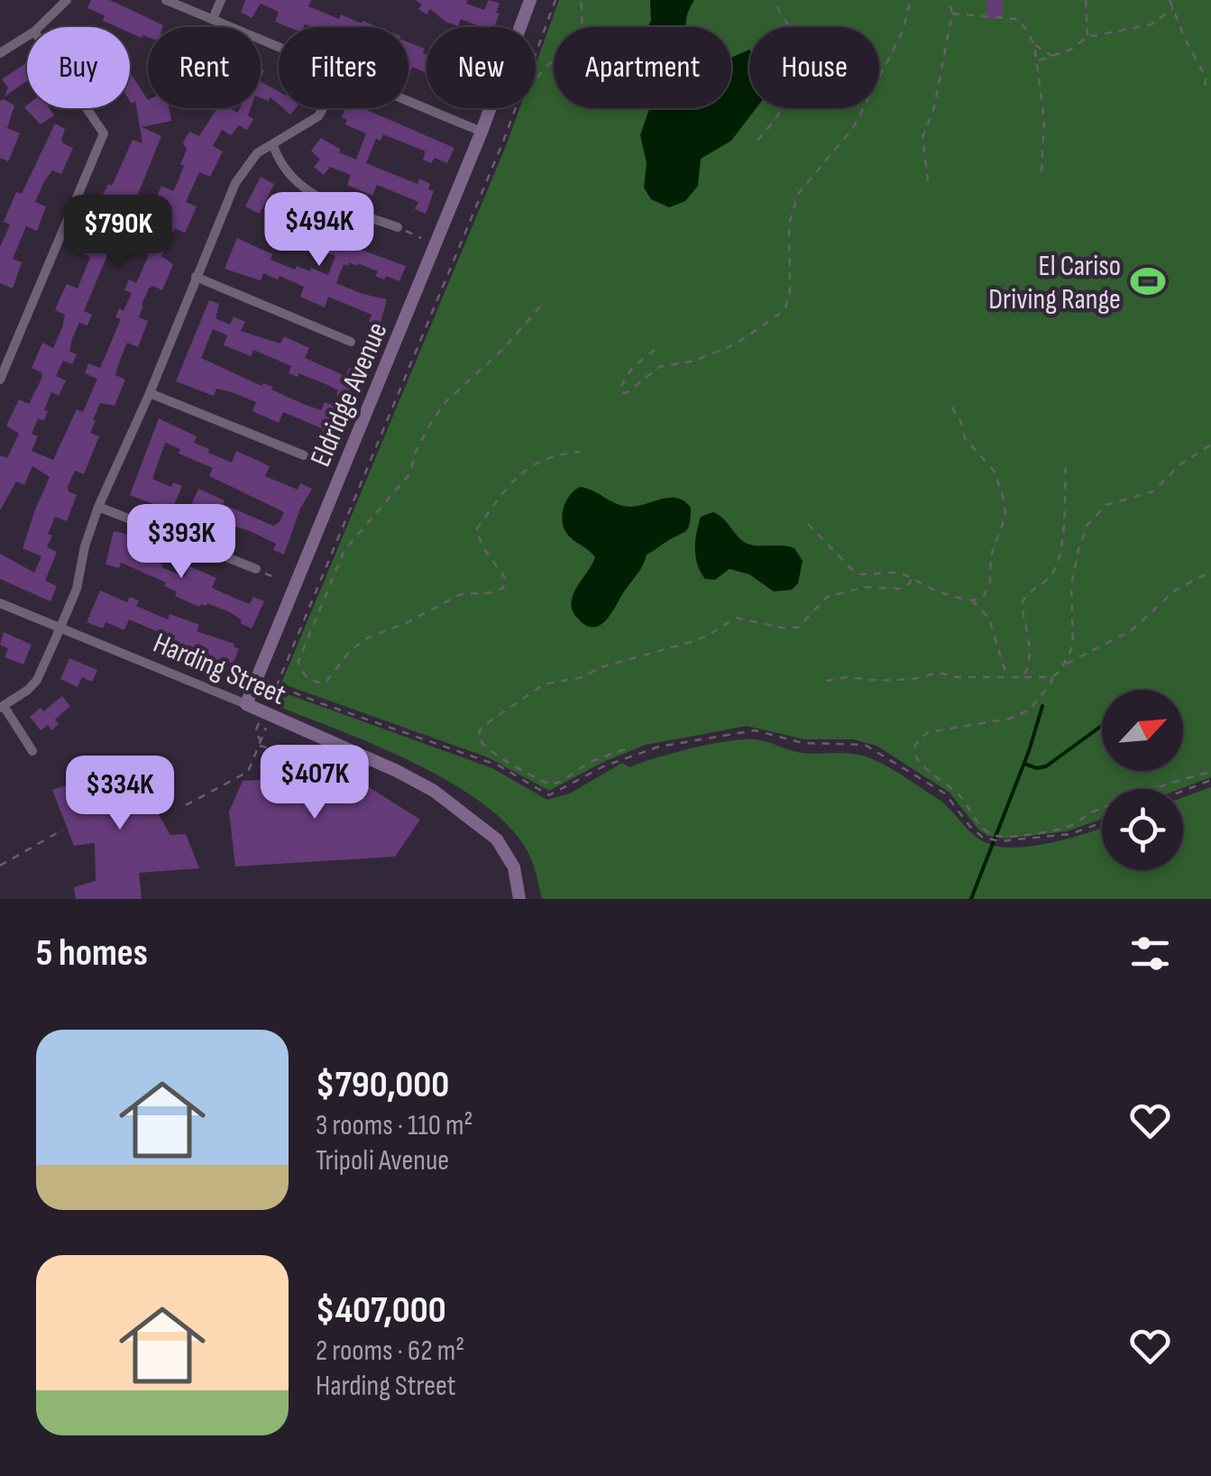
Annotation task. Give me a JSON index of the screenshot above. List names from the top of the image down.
{
  "streets": {
    "street": ["Eldridge Avenue", "Harding Street"]
  },
  "crossings": [
    ["Eldridge Avenue", "Harding Street"]
  ],
  "places": {
    "sports": ["El Cariso Driving Range"]
  },
  "north": "top right",
  "page": {
    "chip": [
      "Buy",
      "Rent",
      "Filters",
      "New",
      "Apartment",
      "House"
    ],
    "price": [
      "$494K",
      "$790K",
      "$393K",
      "$407K",
      "$334K"
    ],
    "heading": "5 homes",
    "list": [
      {
        "name": "$790,000",
        "note": "3 rooms · 110 m² · Tripoli Avenue"
      },
      {
        "name": "$407,000",
        "note": "2 rooms · 62 m² · Harding Street"
      }
    ]
  }
}
